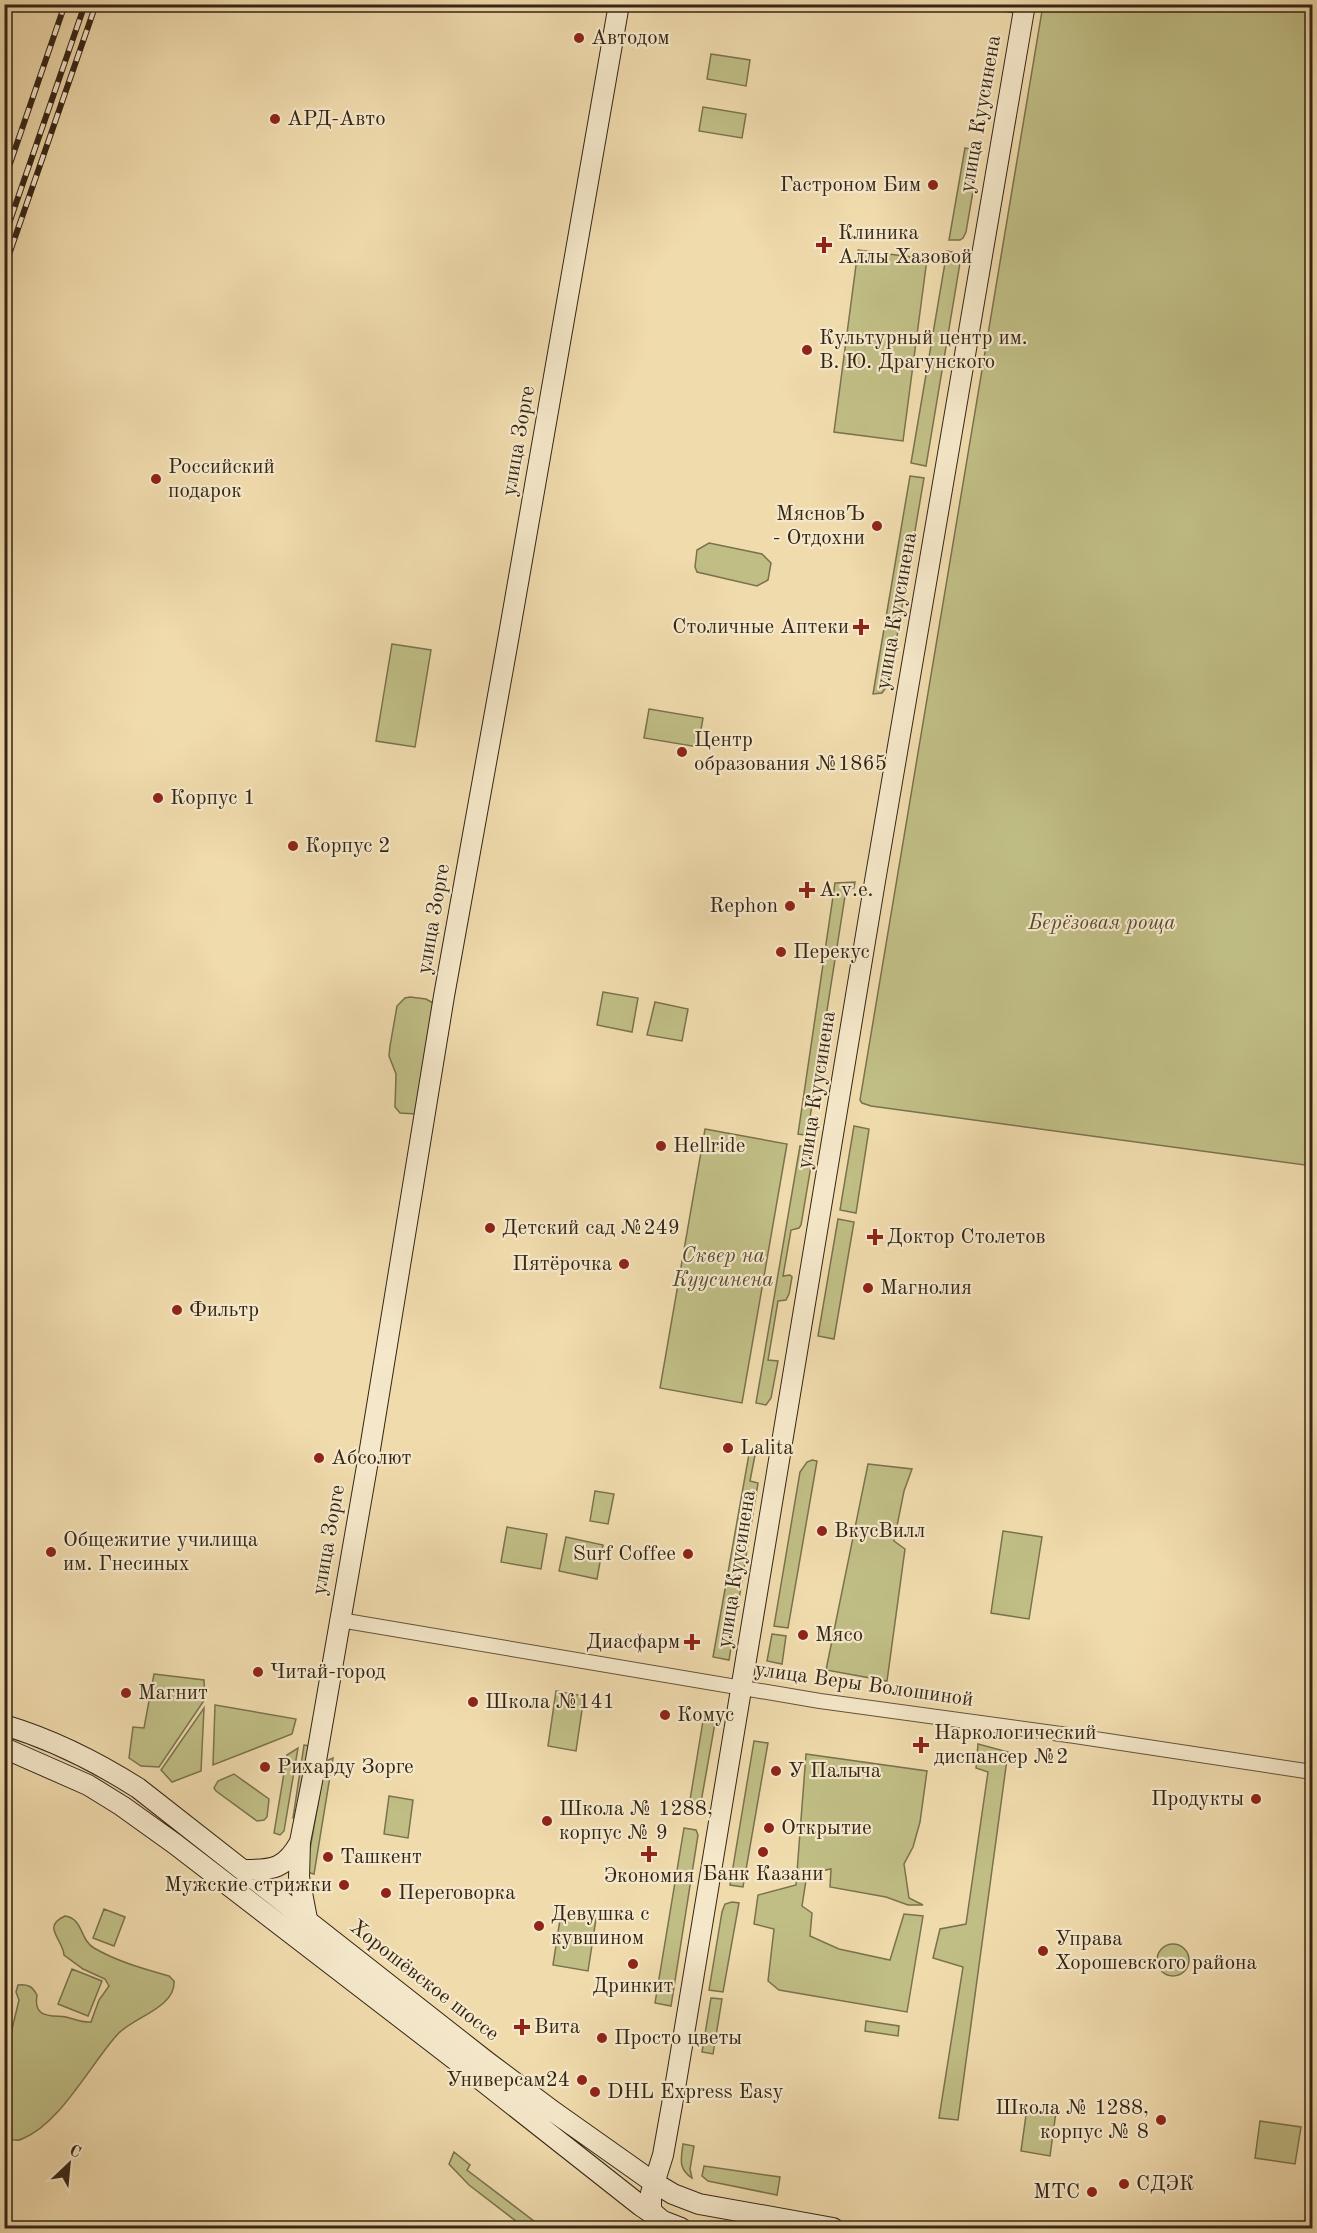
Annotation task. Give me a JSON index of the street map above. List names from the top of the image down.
{
  "streets": {
    "main road": ["улица Куусинена", "улица Зорге", "Хорошёвское шоссе"],
    "street": ["улица Веры Волошиной"]
  },
  "crossings": [
    ["улица Куусинена", "улица Веры Волошиной"],
    ["улица Куусинена", "Хорошёвское шоссе"],
    ["улица Зорге", "улица Веры Волошиной"],
    ["улица Зорге", "Хорошёвское шоссе"]
  ],
  "parks": ["Берёзовая роща", "Сквер на Куусинена"],
  "places": {
    "other": [
      "Автодом",
      "АРД-Авто",
      "Гастроном Бим",
      "Культурный центр им. В. Ю. Драгунского",
      "Российский подарок",
      "МясновЪ - Отдохни",
      "Центр образования №1865",
      "Корпус 1",
      "Корпус 2",
      "Rephon",
      "Перекус",
      "Hellride",
      "Детский сад №249",
      "Пятёрочка",
      "Магнолия",
      "Фильтр",
      "Lalita",
      "Абсолют",
      "ВкусВилл",
      "Общежитие училища им. Гнесиных",
      "Surf Coffee",
      "Мясо",
      "Читай-город",
      "Магнит",
      "Школа №141",
      "Комус",
      "Рихарду Зорге",
      "У Палыча",
      "Продукты",
      "Школа № 1288, корпус № 9",
      "Открытие",
      "Банк Казани",
      "Ташкент",
      "Мужские стрижки",
      "Переговорка",
      "Девушка с кувшином",
      "Управа Хорошевского района",
      "Дринкит",
      "Просто цветы",
      "Универсам24",
      "DHL Express Easy",
      "Школа № 1288, корпус № 8",
      "СДЭК",
      "МТС"
    ],
    "health": [
      "Клиника Аллы Хазовой",
      "Столичные Аптеки",
      "A.v.e.",
      "Доктор Столетов",
      "Диасфарм",
      "Наркологический диспансер №2",
      "Экономия",
      "Вита"
    ]
  },
  "north": "top right"
}
